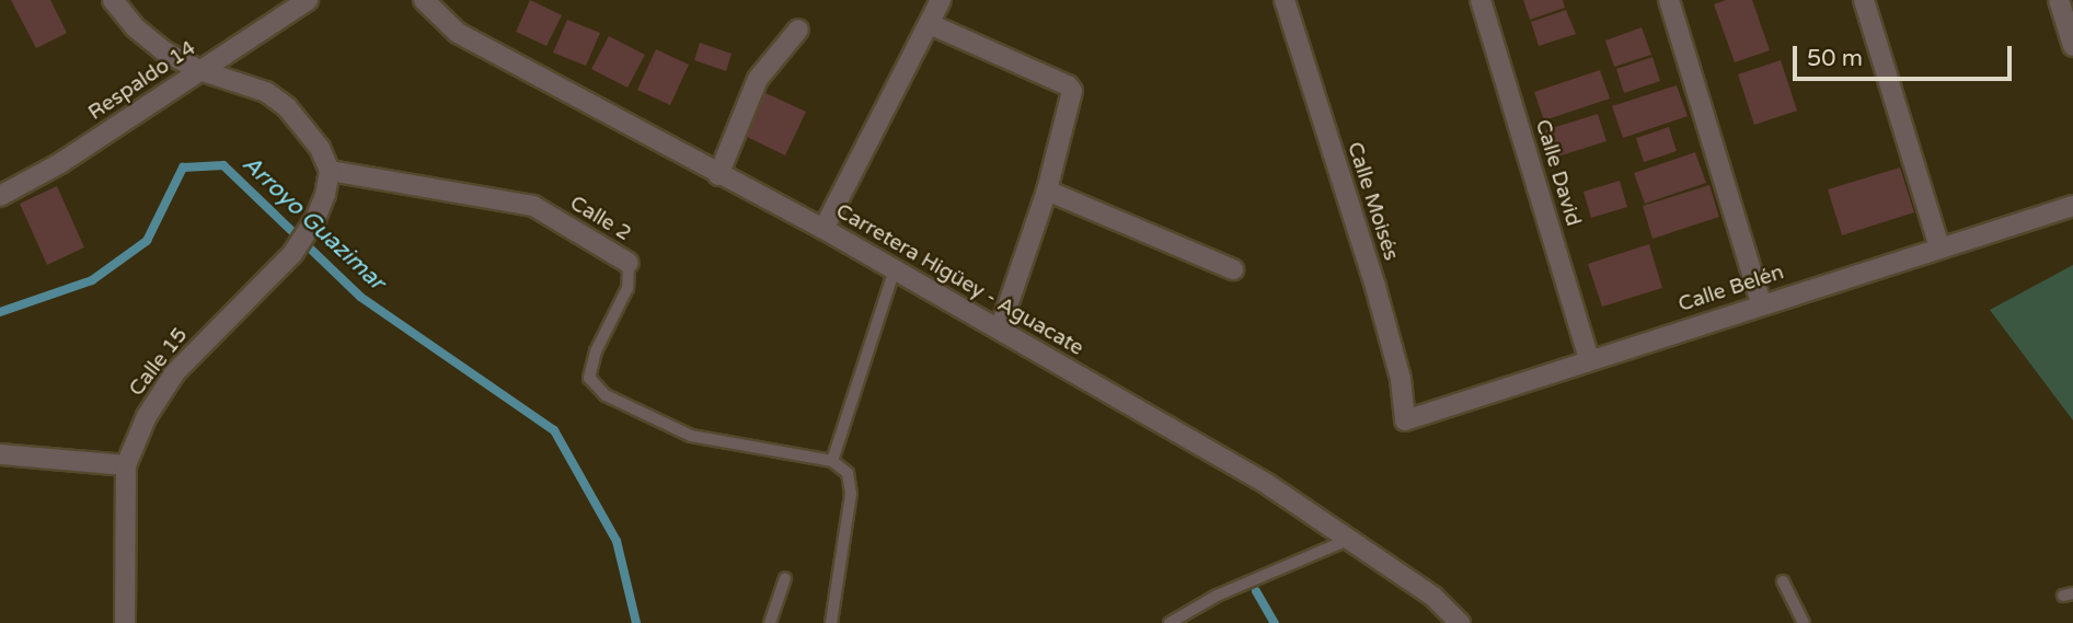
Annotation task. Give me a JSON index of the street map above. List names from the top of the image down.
{
  "streets": {
    "street": [
      "Respaldo 14",
      "Calle David",
      "Calle Moisés",
      "Calle 2",
      "Carretera Higüey - Aguacate",
      "Calle Belén",
      "Calle 15"
    ]
  },
  "crossings": [
    ["Calle David", "Calle Belén"],
    ["Calle Moisés", "Calle Belén"],
    ["Calle 2", "Calle 15"]
  ],
  "water": ["Arroyo Guazimar"],
  "scale_bar": "50 m"
}
